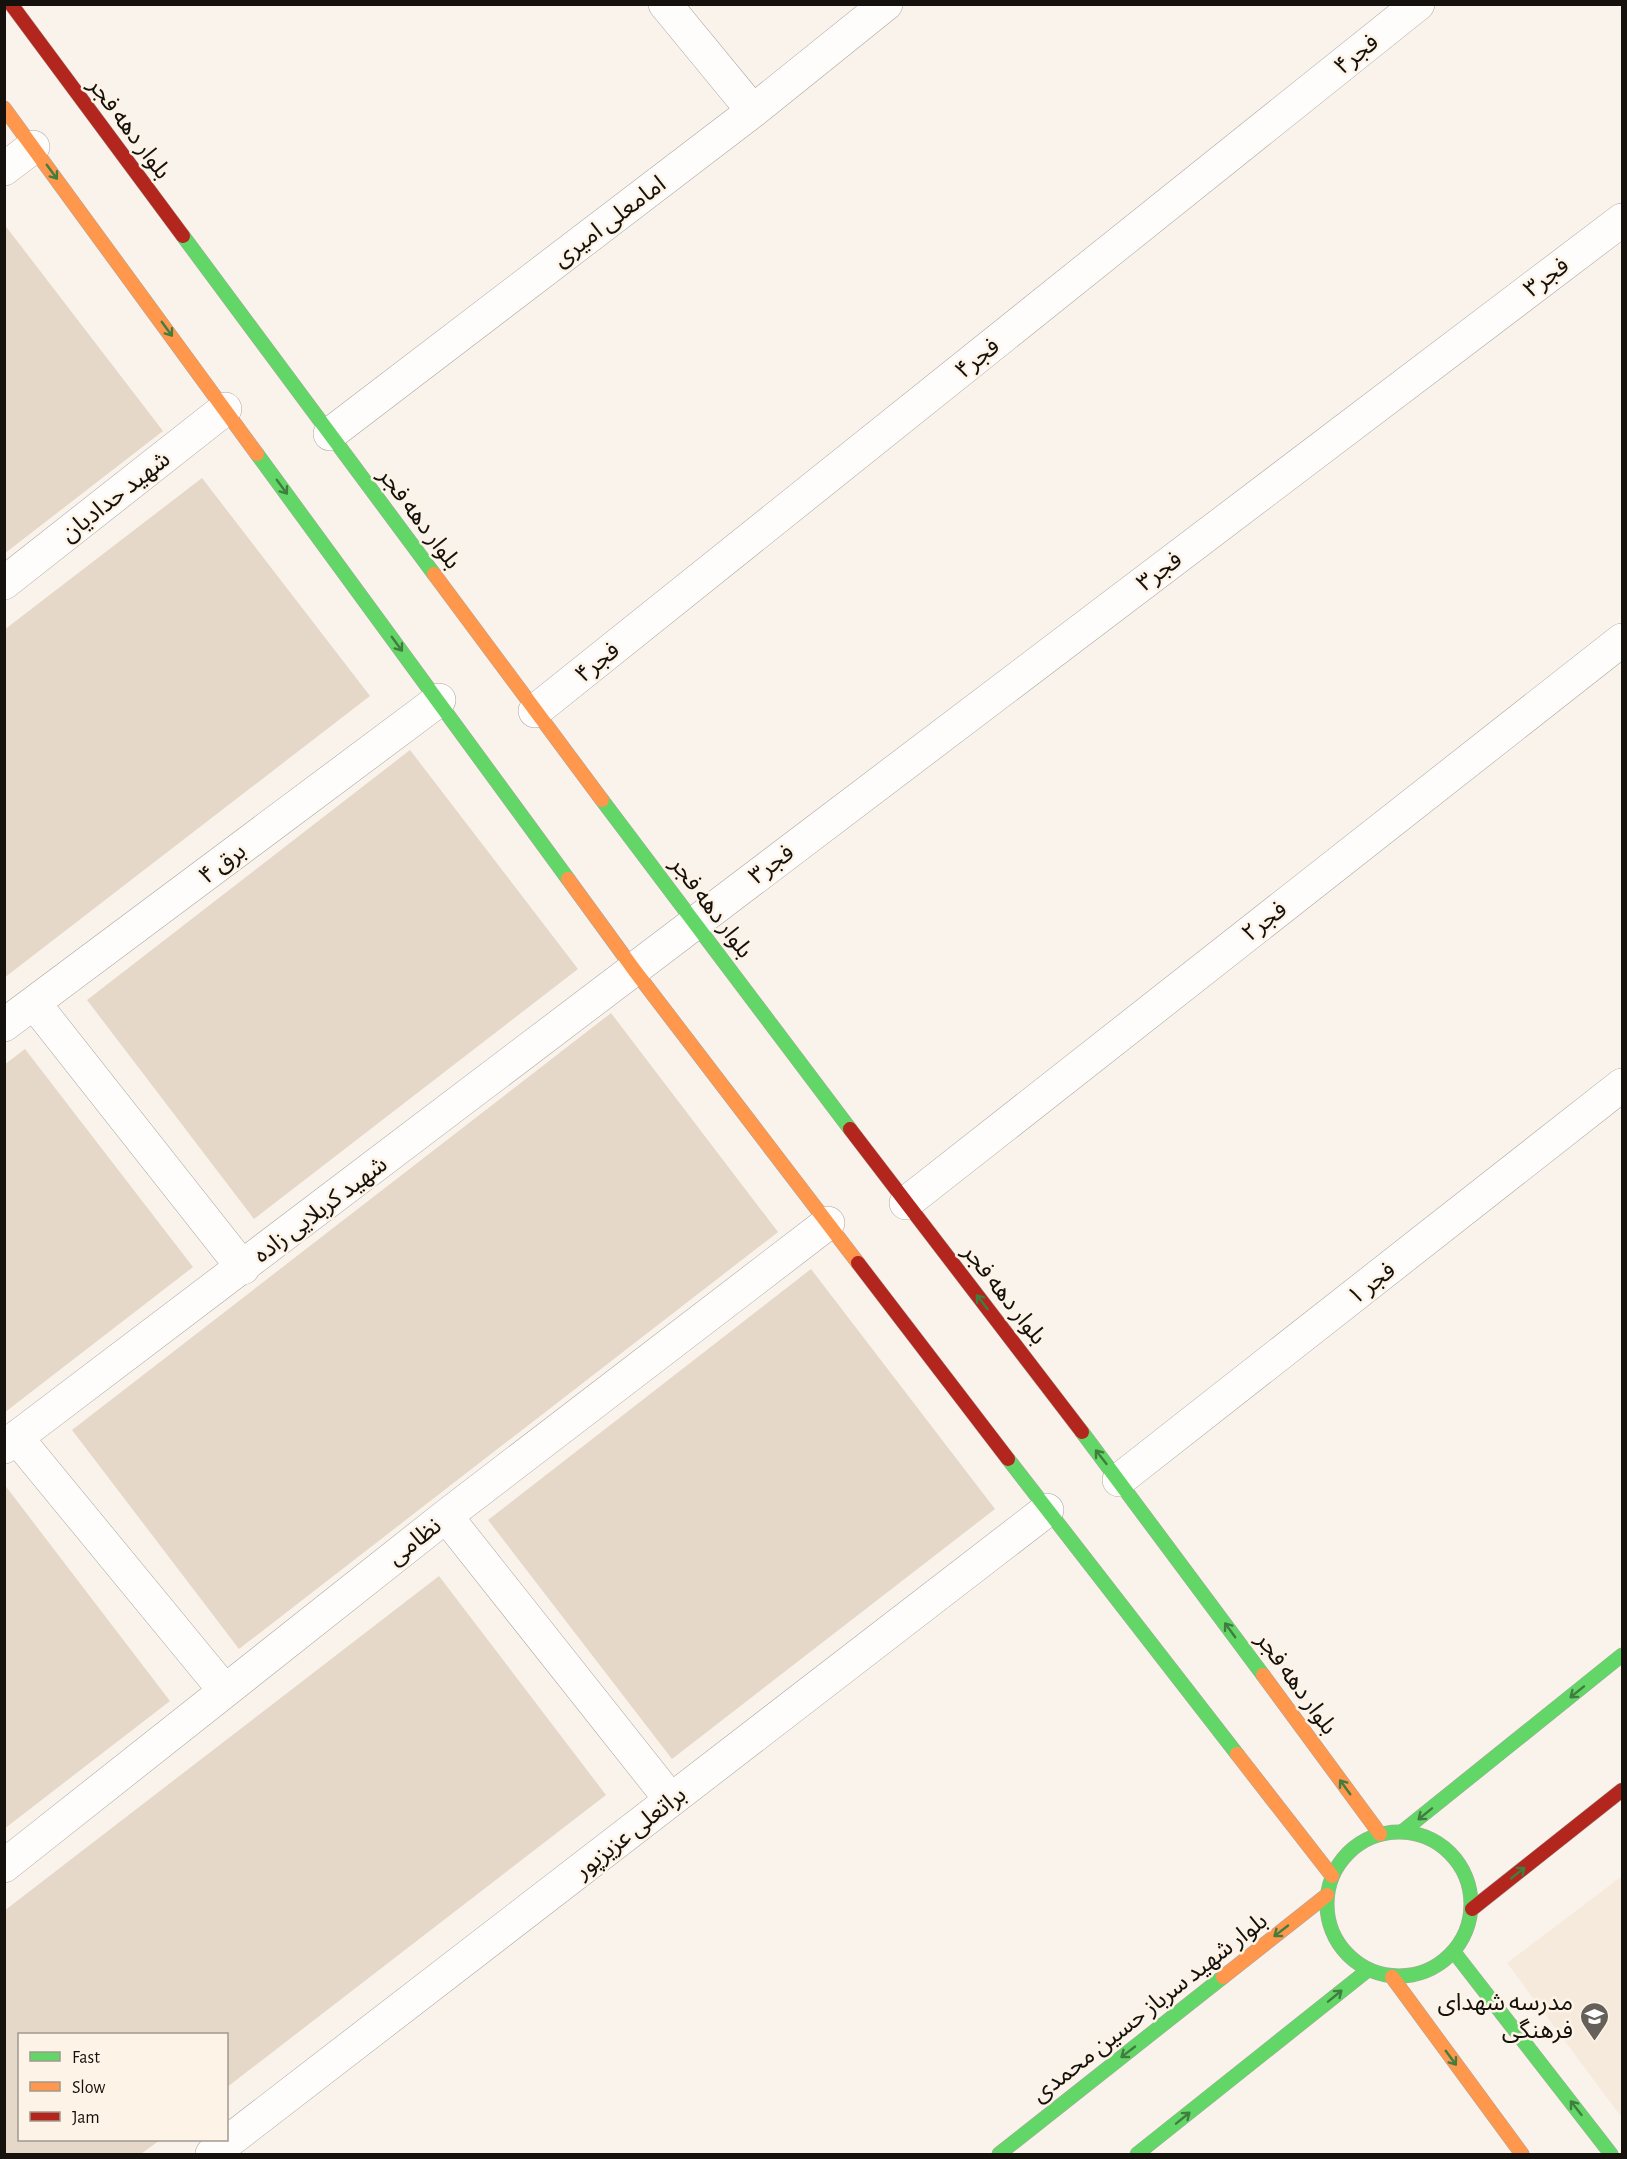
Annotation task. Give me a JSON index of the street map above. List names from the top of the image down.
{
  "streets": {
    "street": [
      "فجر۴",
      "بلوار دهه فجر",
      "امامعلی امیری",
      "فجر۳",
      "شهید حدادیان",
      "برق ۴",
      "فجر۲",
      "شهید کربلایی زاده",
      "فجر ۱",
      "نظامی",
      "براتعلی عزیزپور",
      "بلوار شهید سرباز حسین محمدی"
    ]
  },
  "crossings": [
    ["فجر۴", "بلوار دهه فجر"],
    ["بلوار دهه فجر", "امامعلی امیری"],
    ["بلوار دهه فجر", "فجر۳"],
    ["بلوار دهه فجر", "فجر۲"],
    ["بلوار دهه فجر", "فجر ۱"],
    ["بلوار دهه فجر", "بلوار شهید سرباز حسین محمدی"],
    ["فجر۳", "شهید کربلایی زاده"]
  ],
  "places": {
    "school or university": ["مدرسه شهدای فرهنگی"]
  },
  "legend": ["Fast", "Slow", "Jam"]
}
